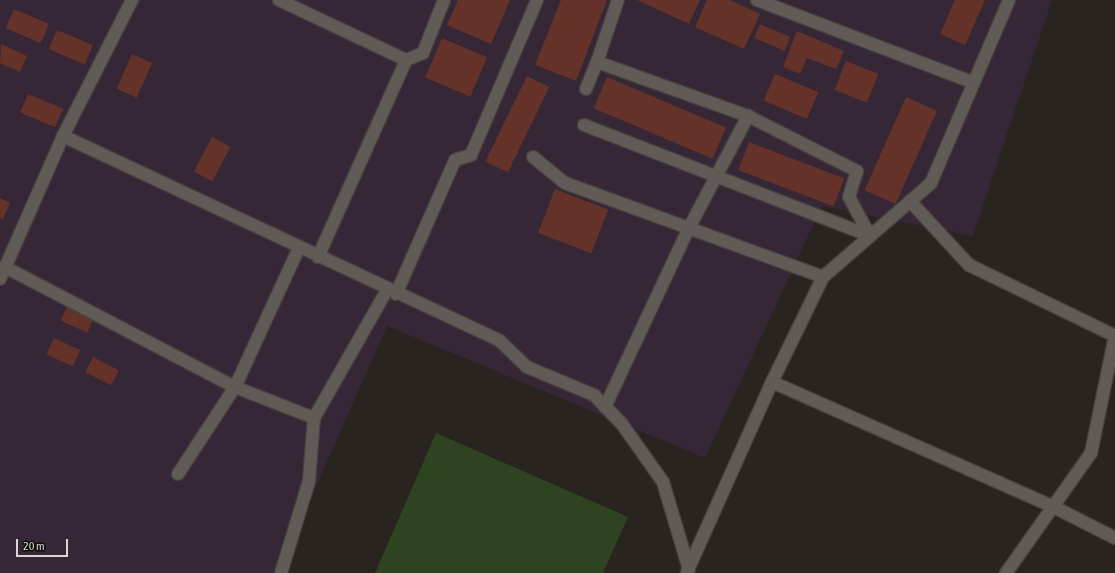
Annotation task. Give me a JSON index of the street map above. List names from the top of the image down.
{
  "scale_bar": "20 m"
}
